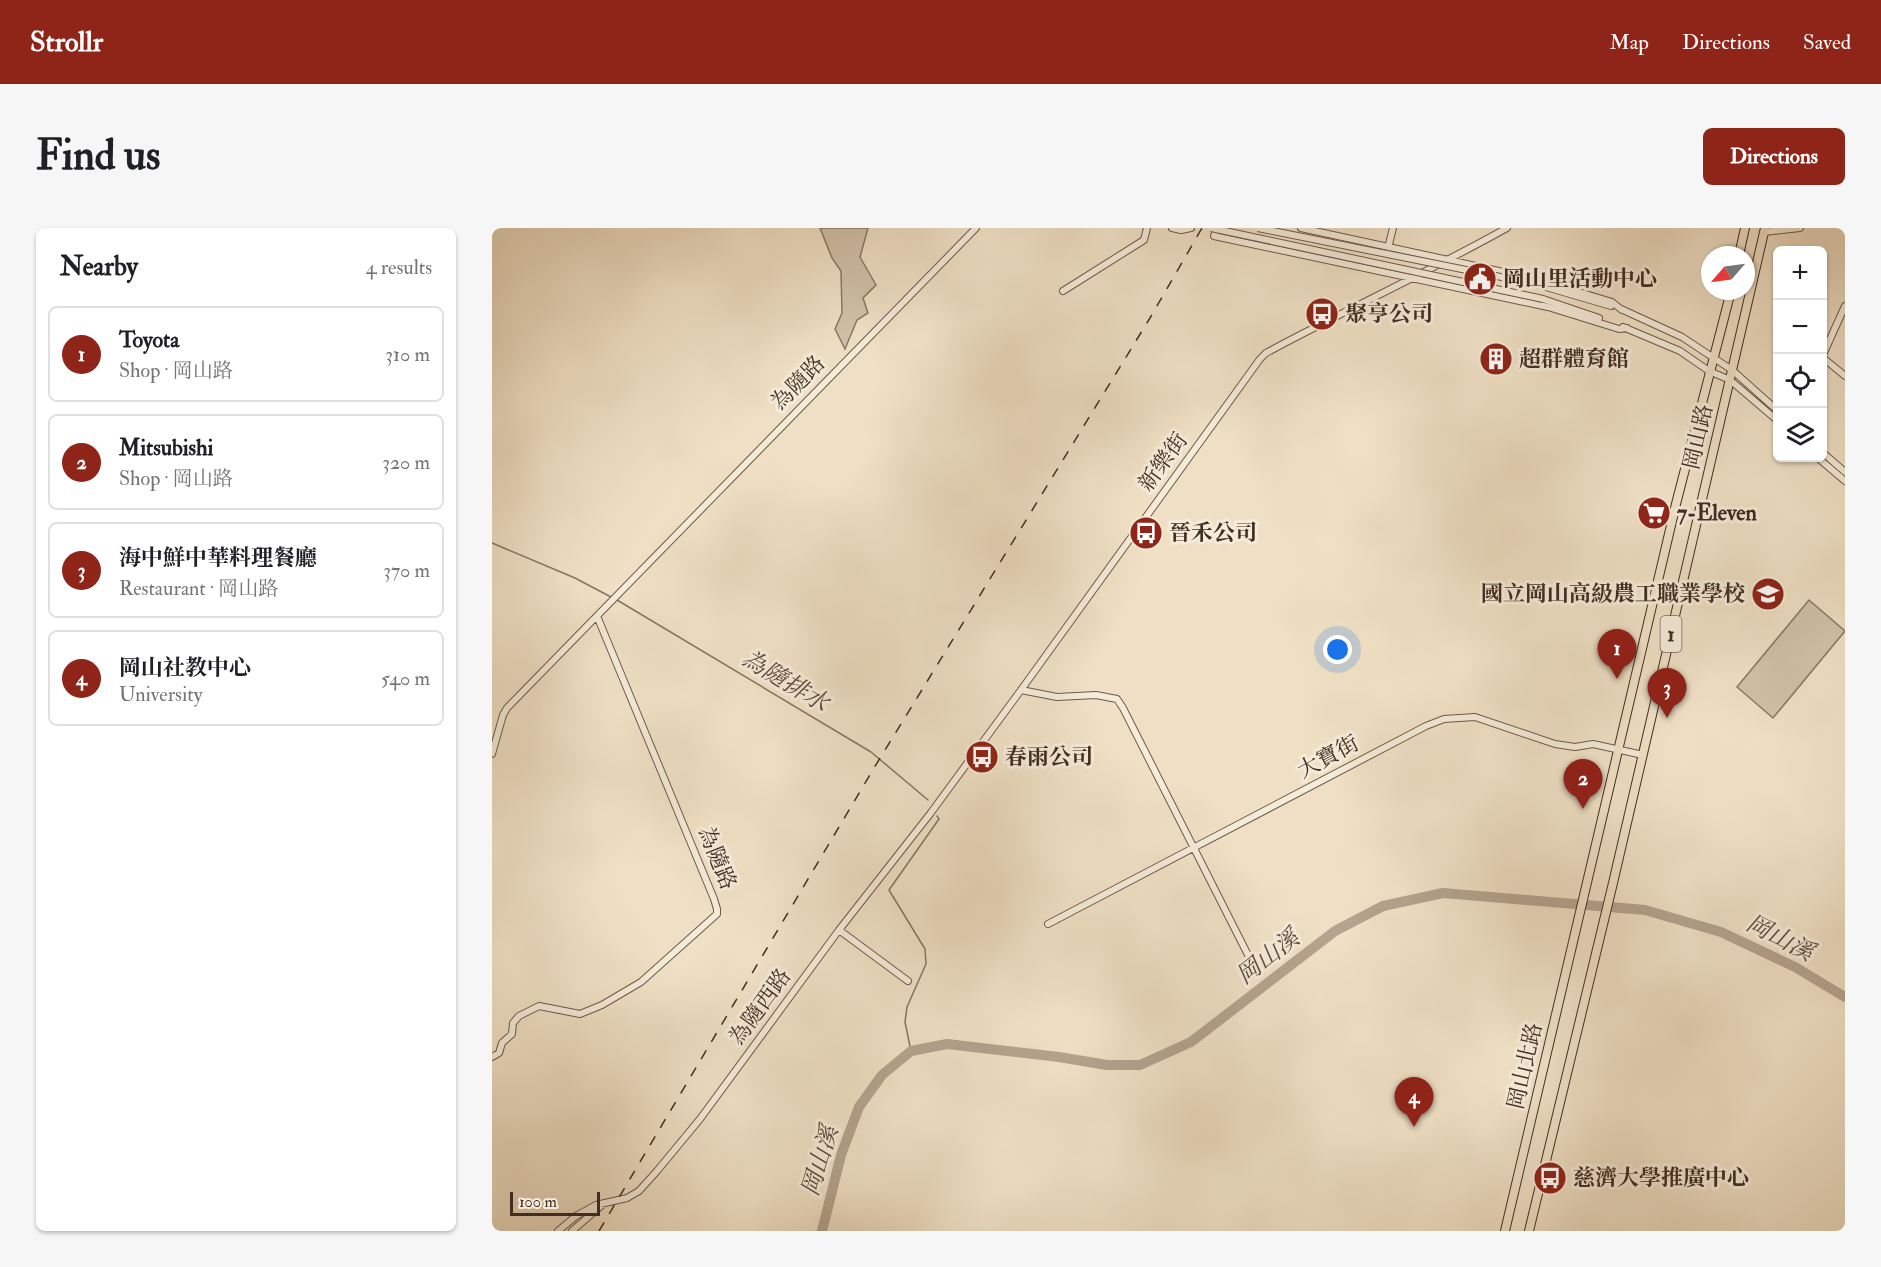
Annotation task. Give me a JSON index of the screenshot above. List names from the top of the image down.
{
  "streets": {
    "main road": ["岡山路", "1", "岡山北路"],
    "street": [
      "為隨路",
      "新樂街",
      "大寶街",
      "為隨西路"
    ]
  },
  "crossings": [
    ["岡山路", "1"],
    ["岡山路", "大寶街"],
    ["岡山路", "岡山北路"],
    ["新樂街", "為隨西路"]
  ],
  "water": ["為隨排水", "岡山溪"],
  "places": {
    "public building": ["岡山里活動中心"],
    "bus stop": [
      "聚亨公司",
      "晉禾公司",
      "春雨公司",
      "慈濟大學推廣中心"
    ],
    "building": ["超群體育館"],
    "supermarket": ["7-Eleven"],
    "school or university": ["國立岡山高級農工職業學校"]
  },
  "scale_bar": "100 m",
  "north": "bottom left",
  "page": {
    "header": "Strollr",
    "nav": ["Map", "Directions", "Saved"],
    "buttons": "Directions",
    "title": "Find us",
    "heading": ["Nearby", "4 results"],
    "map_buttons": ["+", "−"],
    "list": [
      {
        "mark": "1",
        "name": "Toyota",
        "note": "Shop · 岡山路",
        "value": "310 m"
      },
      {
        "mark": "2",
        "name": "Mitsubishi",
        "note": "Shop · 岡山路",
        "value": "320 m"
      },
      {
        "mark": "3",
        "name": "海中鮮中華料理餐廳",
        "note": "Restaurant · 岡山路",
        "value": "370 m"
      },
      {
        "mark": "4",
        "name": "岡山社教中心",
        "note": "University",
        "value": "540 m"
      }
    ],
    "pins": [
      "1",
      "3",
      "2",
      "4"
    ],
    "scale": "100 m"
  }
}
